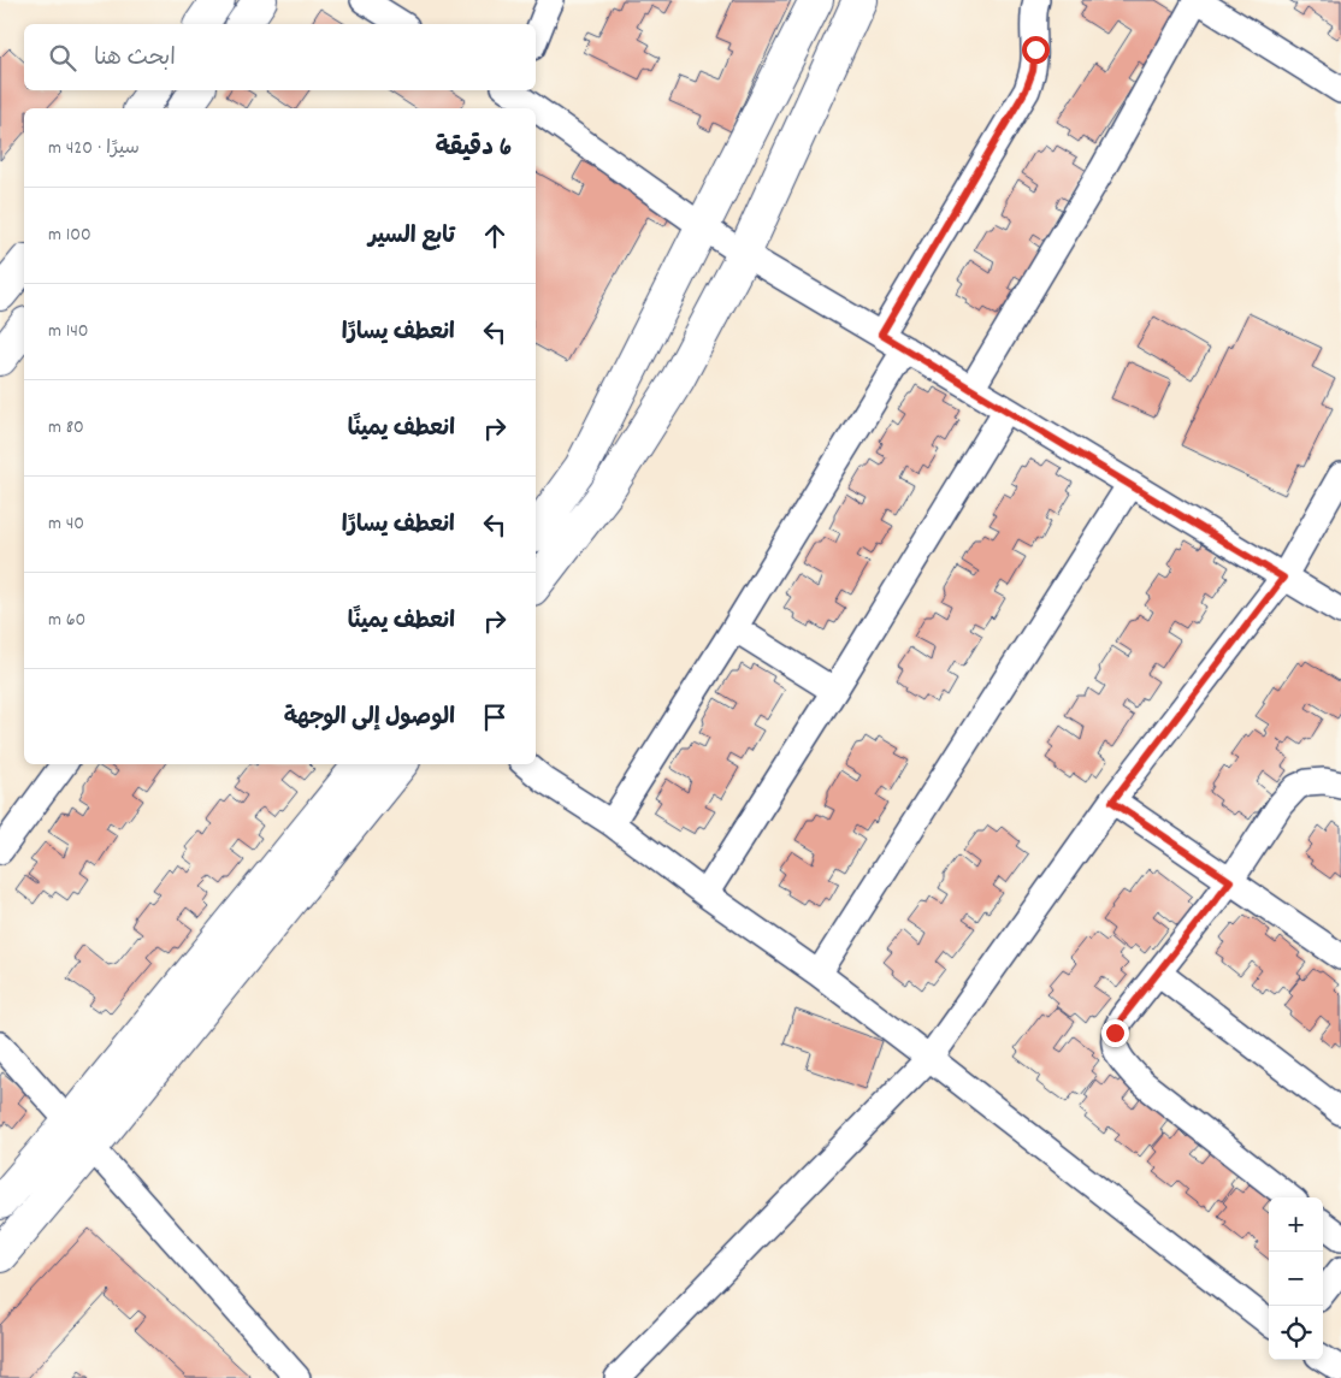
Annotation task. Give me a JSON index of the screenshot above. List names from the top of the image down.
{
  "page": {
    "search": "ابحث هنا",
    "heading": ["6 دقيقة", "سيرًا · 420 m"],
    "list": [
      ["تابع السير", "100 m"],
      ["انعطف يسارًا", "140 m"],
      ["انعطف يمينًا", "80 m"],
      ["انعطف يسارًا", "40 m"],
      ["انعطف يمينًا", "60 m"],
      "الوصول إلى الوجهة"
    ],
    "map_buttons": ["+", "−"]
  }
}
